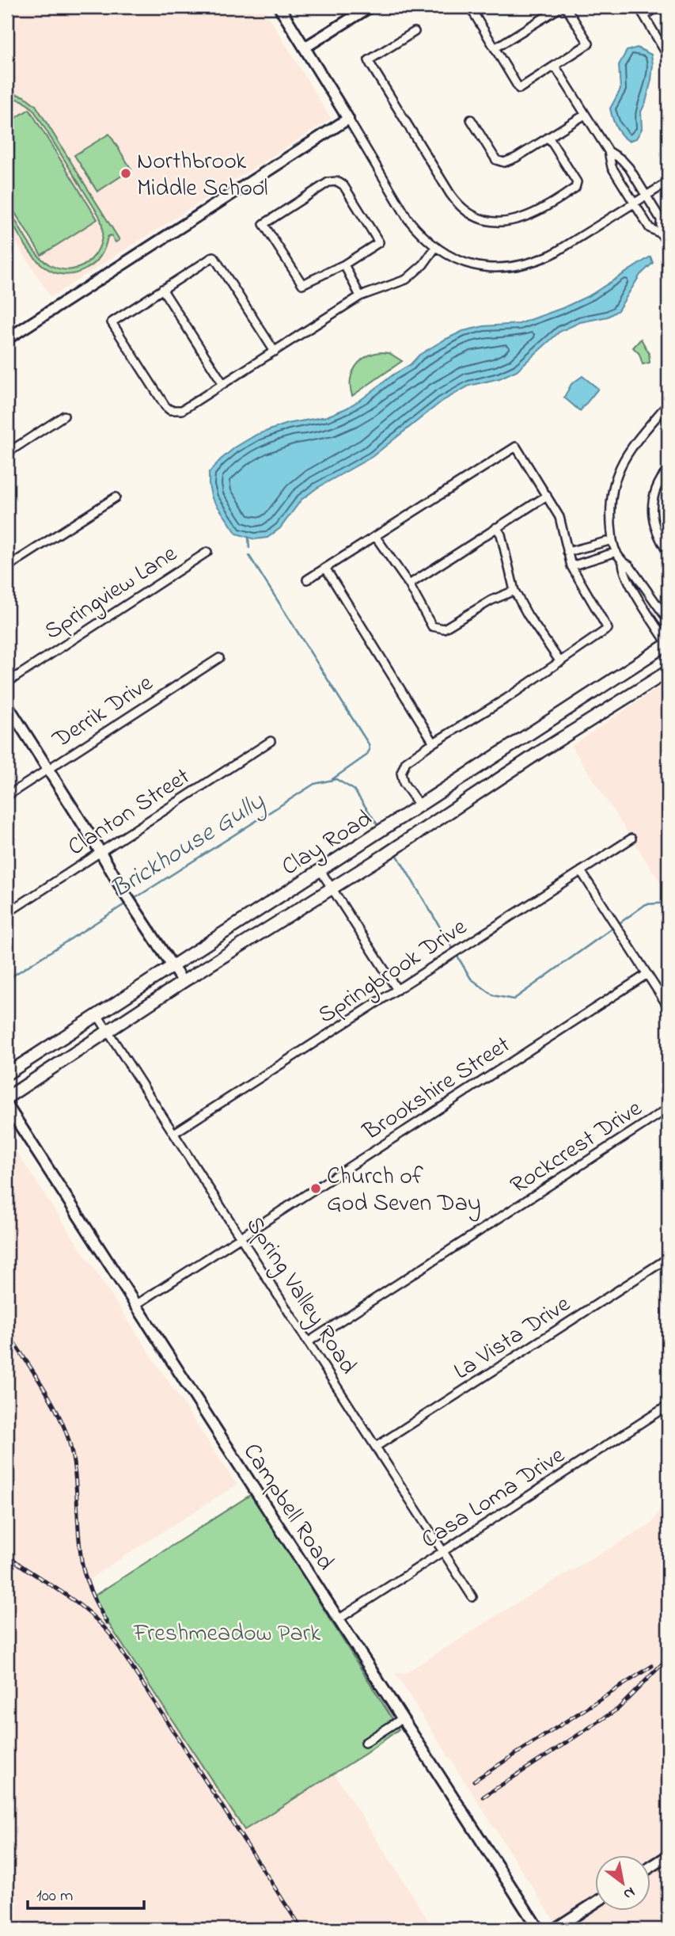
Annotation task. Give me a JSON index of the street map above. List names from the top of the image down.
{
  "streets": {
    "main road": ["Clay Road"],
    "street": [
      "Springview Lane",
      "Derrik Drive",
      "Clanton Street",
      "Springbrook Drive",
      "Brookshire Street",
      "Rockcrest Drive",
      "Spring Valley Road",
      "La Vista Drive",
      "Casa Loma Drive",
      "Campbell Road"
    ]
  },
  "crossings": [
    ["Clay Road", "Spring Valley Road"],
    ["Springbrook Drive", "Spring Valley Road"],
    ["Brookshire Street", "Spring Valley Road"],
    ["Brookshire Street", "Campbell Road"],
    ["Rockcrest Drive", "Spring Valley Road"],
    ["Spring Valley Road", "La Vista Drive"],
    ["Spring Valley Road", "Casa Loma Drive"],
    ["Casa Loma Drive", "Campbell Road"]
  ],
  "water": ["Brickhouse Gully"],
  "parks": ["Freshmeadow Park"],
  "places": ["Northbrook Middle School", "Church of God Seven Day"],
  "scale_bar": "100 m",
  "north": "bottom right"
}
